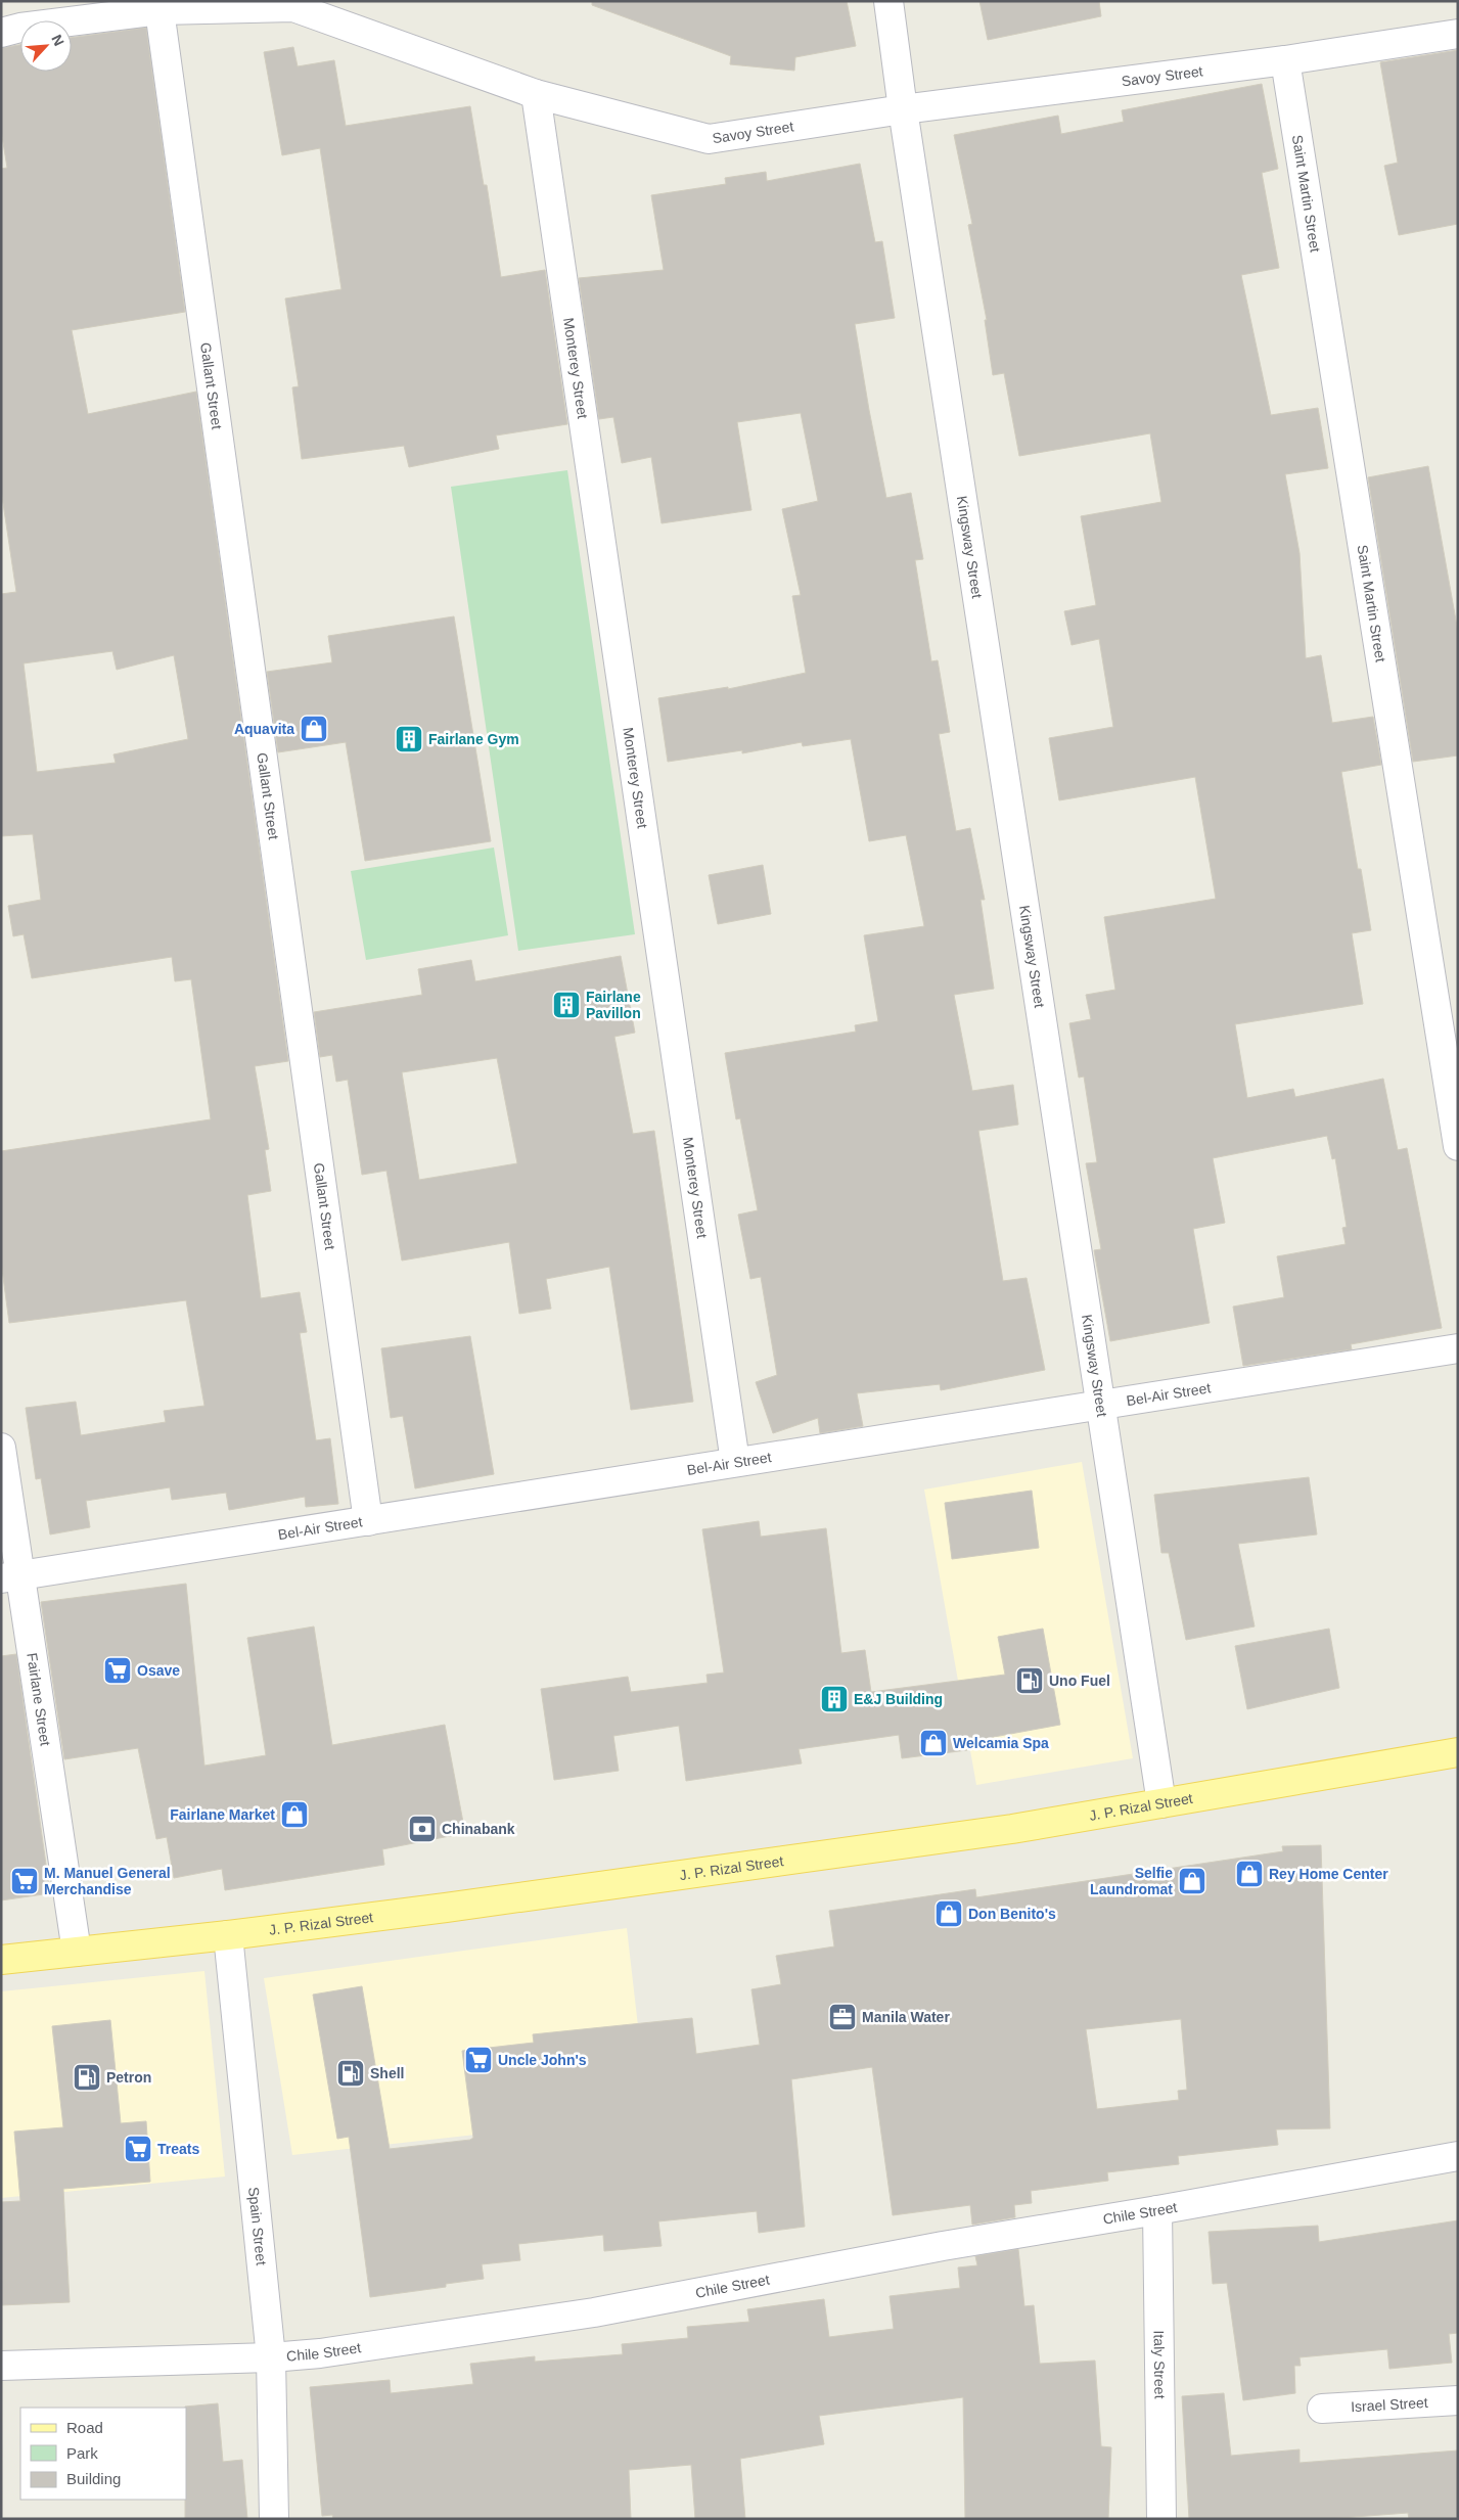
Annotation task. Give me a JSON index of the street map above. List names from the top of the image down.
{
  "streets": {
    "main road": ["J. P. Rizal Street"],
    "street": [
      "Savoy Street",
      "Saint Martin Street",
      "Monterey Street",
      "Gallant Street",
      "Kingsway Street",
      "Bel-Air Street",
      "Fairlane Street",
      "Chile Street",
      "Spain Street",
      "Italy Street",
      "Israel Street"
    ]
  },
  "crossings": [
    ["Savoy Street", "Saint Martin Street"],
    ["Savoy Street", "Monterey Street"],
    ["Savoy Street", "Gallant Street"],
    ["Savoy Street", "Kingsway Street"],
    ["Monterey Street", "Bel-Air Street"],
    ["Gallant Street", "Bel-Air Street"],
    ["Kingsway Street", "Bel-Air Street"],
    ["Kingsway Street", "J. P. Rizal Street"],
    ["Bel-Air Street", "Fairlane Street"],
    ["Fairlane Street", "J. P. Rizal Street"],
    ["J. P. Rizal Street", "Spain Street"],
    ["Chile Street", "Spain Street"],
    ["Chile Street", "Italy Street"]
  ],
  "places": {
    "shop": [
      "Aquavita",
      "Welcamia Spa",
      "Fairlane Market",
      "Rey Home Center",
      "Selfie Laundromat",
      "Don Benito's"
    ],
    "building": ["Fairlane Gym", "Fairlane Pavillon", "E&J Building"],
    "supermarket": [
      "Osave",
      "M. Manuel General Merchandise",
      "Uncle John's",
      "Treats"
    ],
    "fuel station": ["Uno Fuel", "Shell", "Petron"],
    "bank": ["Chinabank"],
    "office": ["Manila Water"]
  },
  "legend": ["Road", "Park", "Building"],
  "north": "top right"
}
